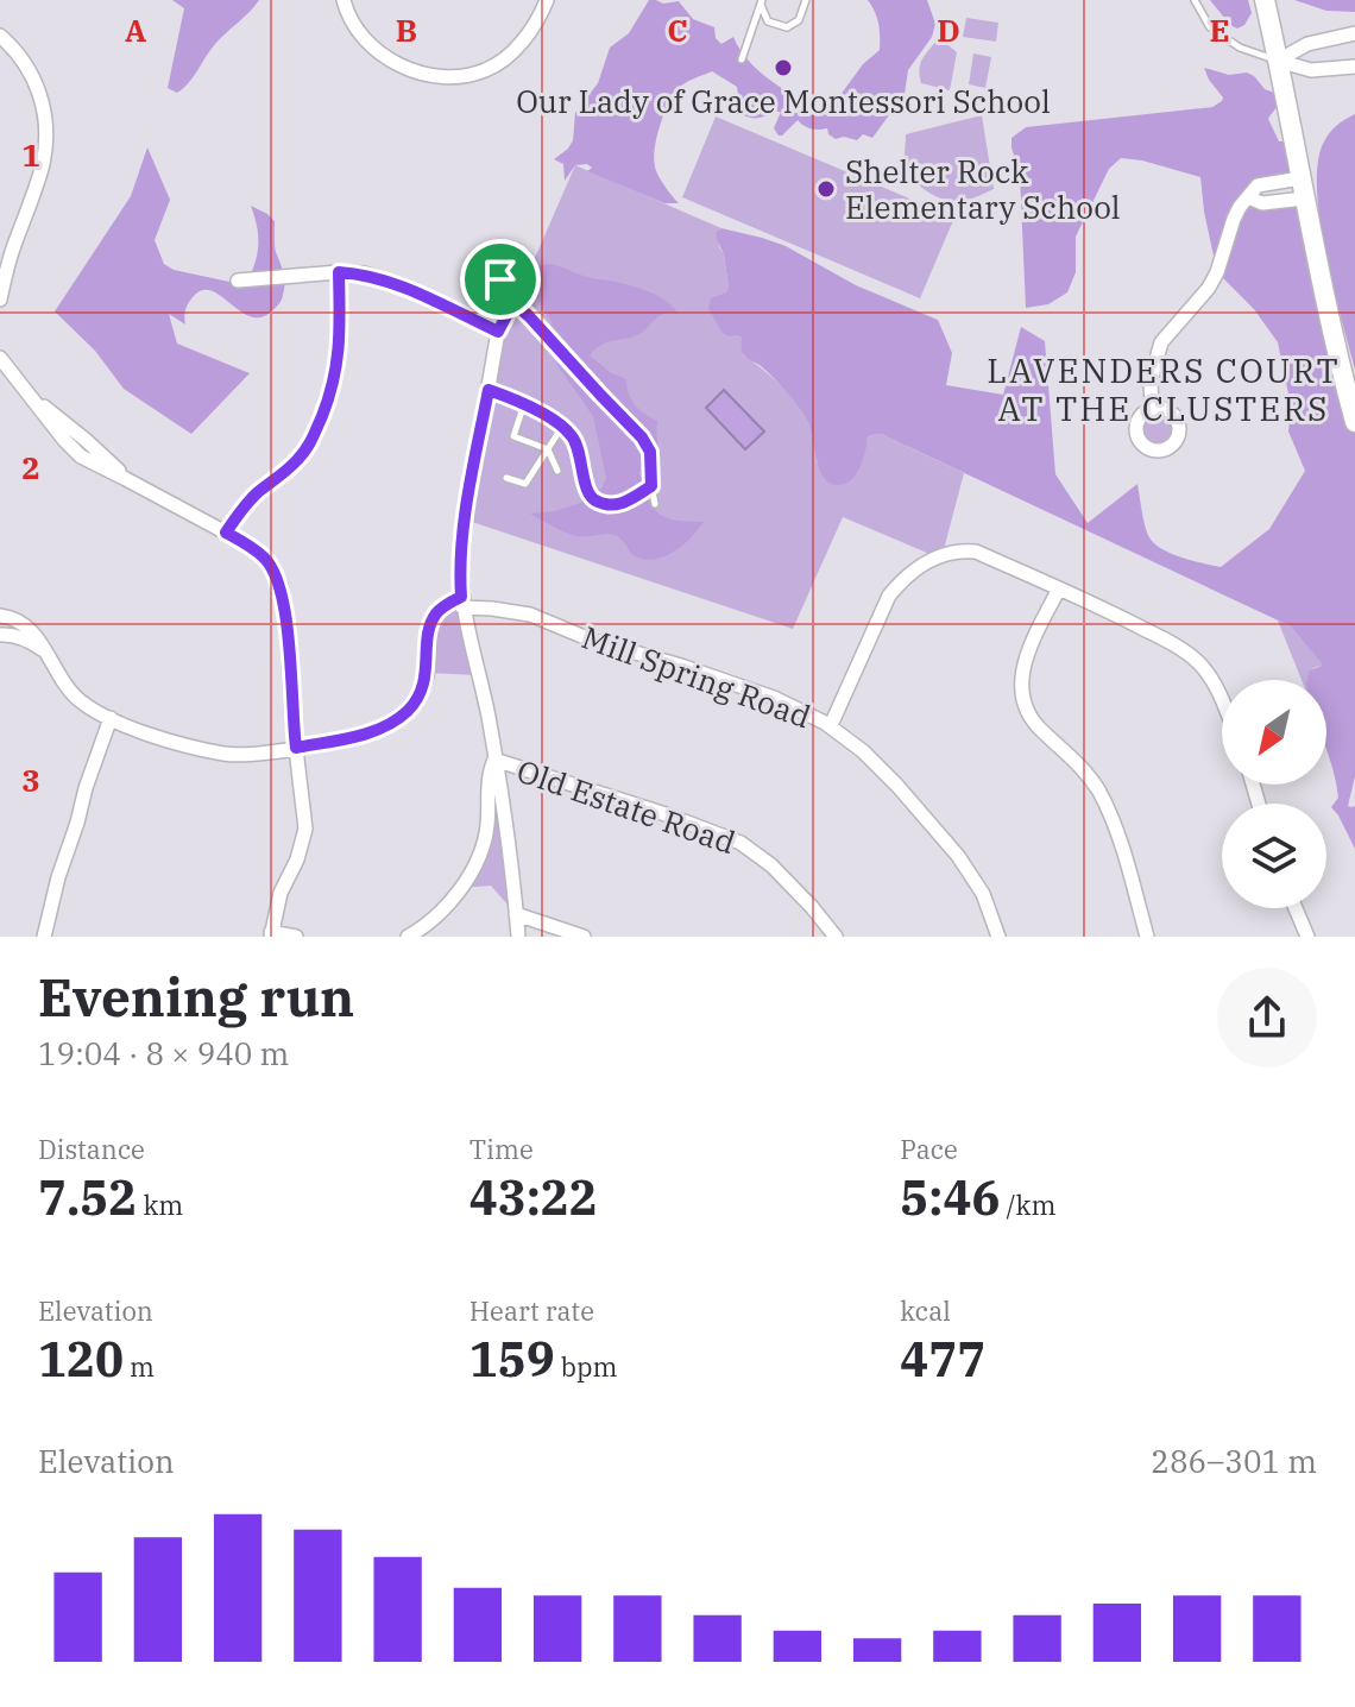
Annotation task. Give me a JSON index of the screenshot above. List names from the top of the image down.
{
  "streets": {
    "street": ["Mill Spring Road", "Old Estate Road"]
  },
  "districts": ["LAVENDERS COURT AT THE CLUSTERS"],
  "places": ["Our Lady of Grace Montessori School", "Shelter Rock Elementary School"],
  "north": "bottom left",
  "page": {
    "heading": ["Evening run", "19:04 · 8 × 940 m"],
    "stats": [
      ["Distance", "7.52 km"],
      ["Time", "43:22"],
      ["Pace", "5:46 /km"],
      ["Elevation", "120 m"],
      ["Heart rate", "159 bpm"],
      ["kcal", "477"]
    ],
    "chart": ["Elevation", "286–301 m"]
  },
  "grid": {
    "columns": [
      "A",
      "B",
      "C",
      "D",
      "E"
    ],
    "rows": ["1", "2", "3"]
  }
}
